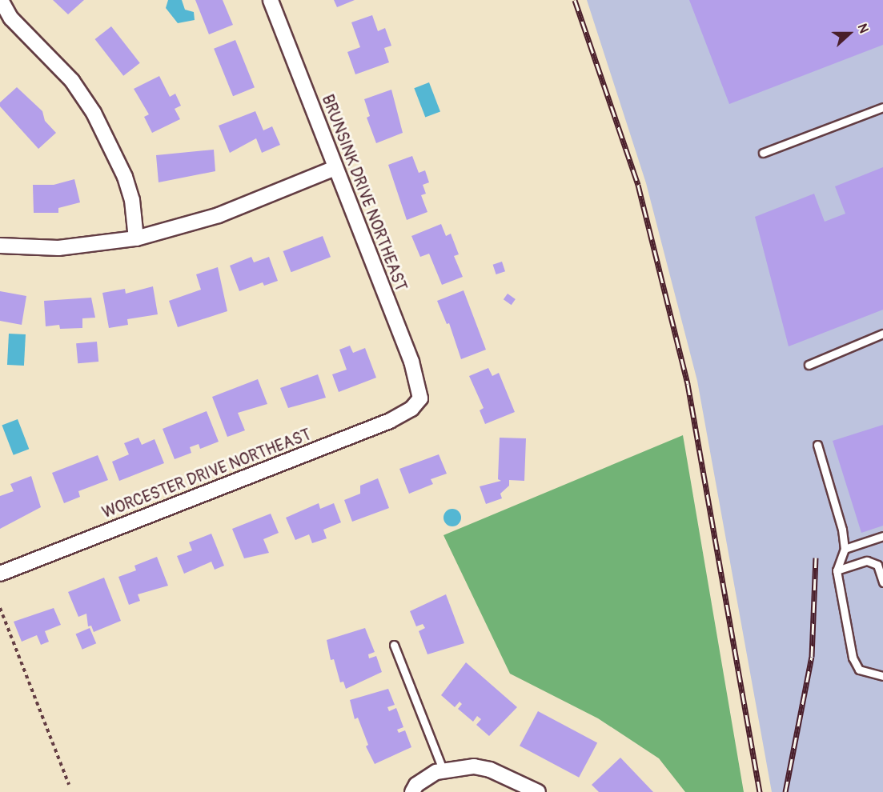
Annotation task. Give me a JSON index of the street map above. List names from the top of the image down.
{
  "streets": {
    "street": ["BRUNSINK DRIVE NORTHEAST", "WORCESTER DRIVE NORTHEAST"]
  },
  "crossings": [
    ["BRUNSINK DRIVE NORTHEAST", "WORCESTER DRIVE NORTHEAST"]
  ],
  "north": "right"
}
